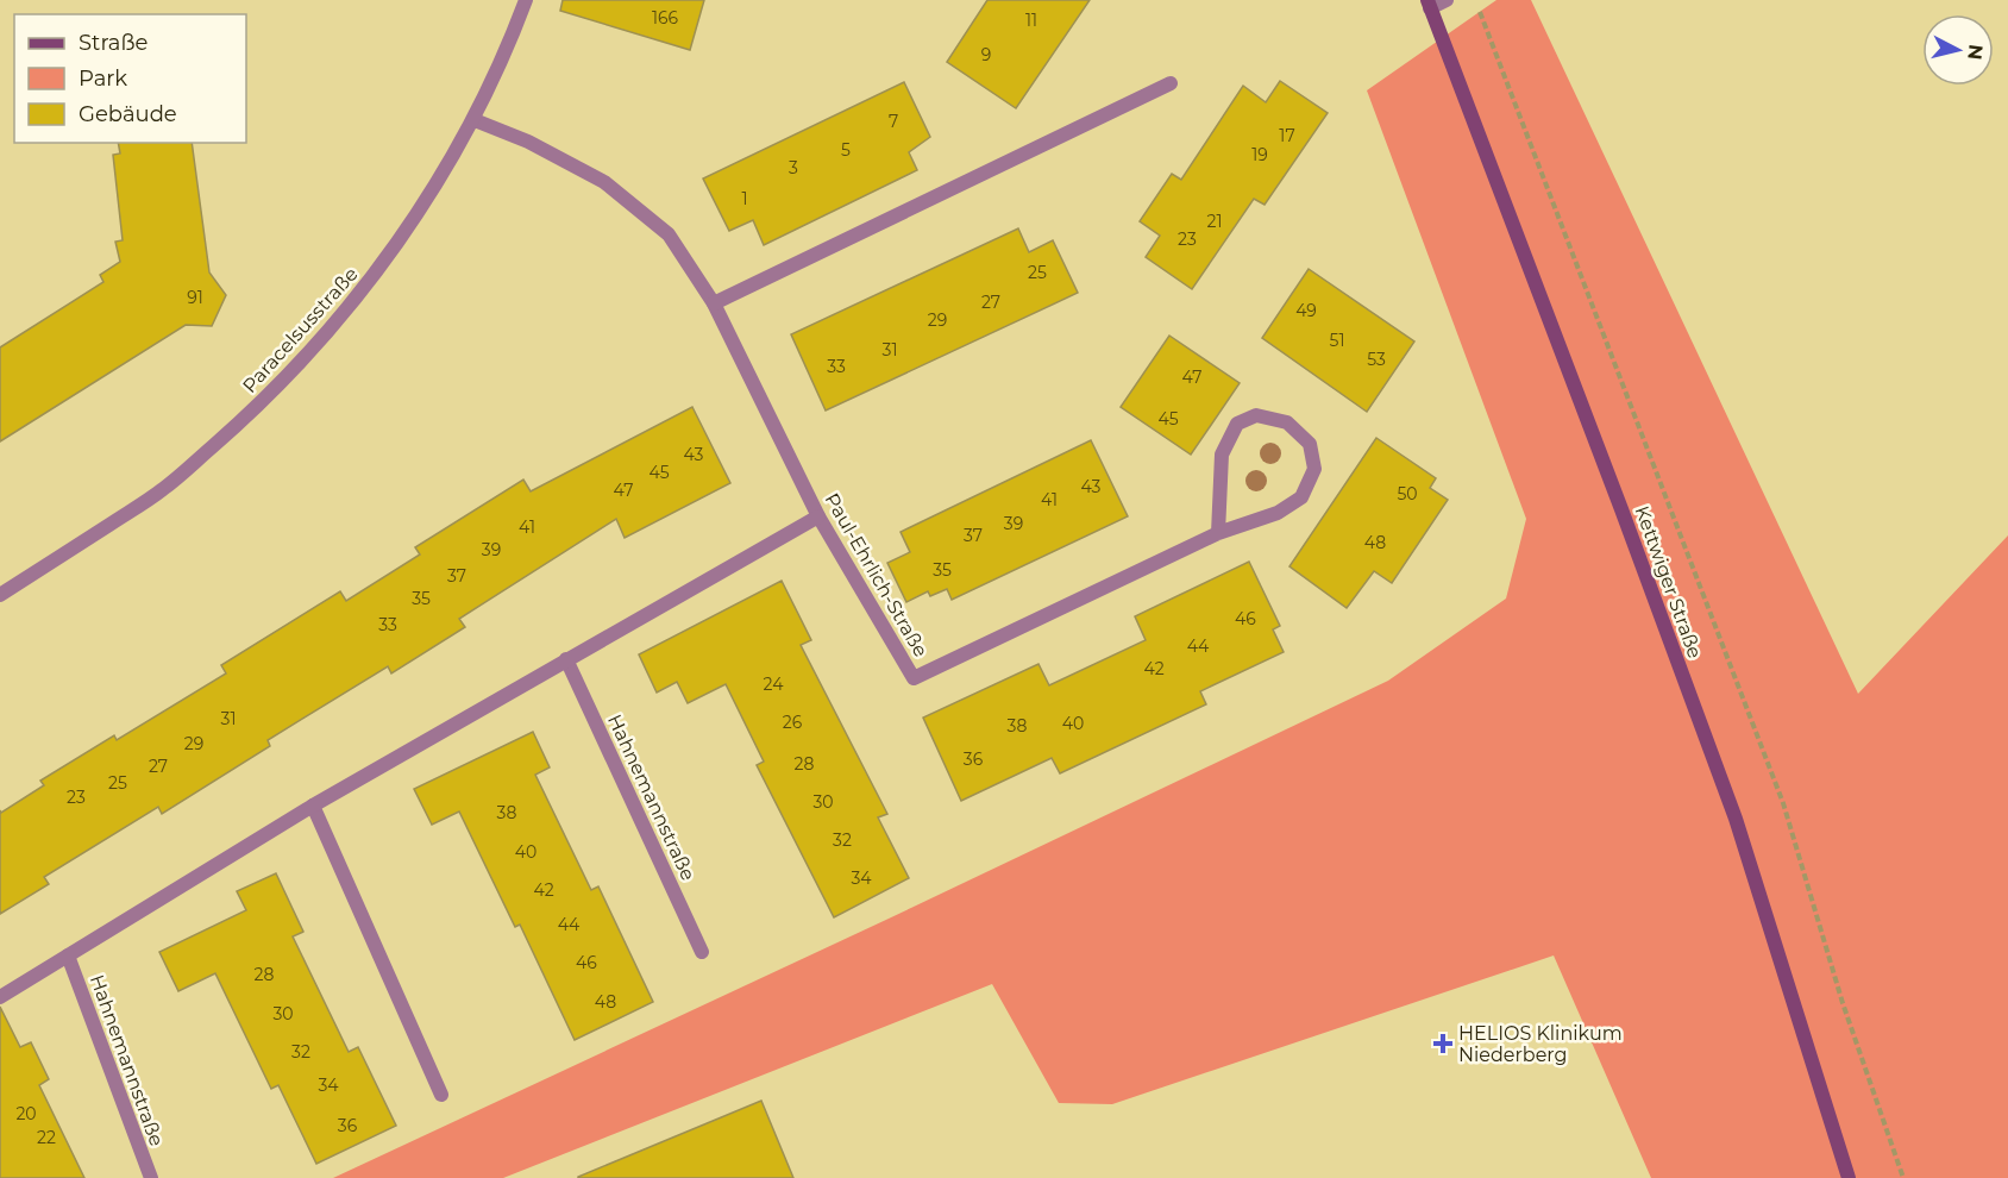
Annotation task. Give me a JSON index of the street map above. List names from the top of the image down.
{
  "streets": {
    "main road": ["Kettwiger Straße"],
    "street": ["Paracelsusstraße", "Paul-Ehrlich-Straße", "Hahnemannstraße"]
  },
  "crossings": [
    ["Paracelsusstraße", "Paul-Ehrlich-Straße"]
  ],
  "places": {
    "health": ["HELIOS Klinikum Niederberg"]
  },
  "house_numbers": [
    "166",
    "11",
    "9",
    "7",
    "17",
    "5",
    "19",
    "3",
    "1",
    "21",
    "23",
    "25",
    "91",
    "27",
    "49",
    "29",
    "51",
    "31",
    "53",
    "33",
    "47",
    "45",
    "43",
    "45",
    "43",
    "47",
    "50",
    "41",
    "39",
    "41",
    "37",
    "48",
    "39",
    "35",
    "37",
    "35",
    "46",
    "33",
    "44",
    "42",
    "24",
    "31",
    "26",
    "40",
    "38",
    "29",
    "36",
    "28",
    "27",
    "25",
    "23",
    "30",
    "38",
    "32",
    "40",
    "34",
    "42",
    "44",
    "46",
    "28",
    "48",
    "30",
    "32",
    "34",
    "20",
    "36",
    "22"
  ],
  "legend": ["Straße", "Park", "Gebäude"],
  "north": "right"
}
